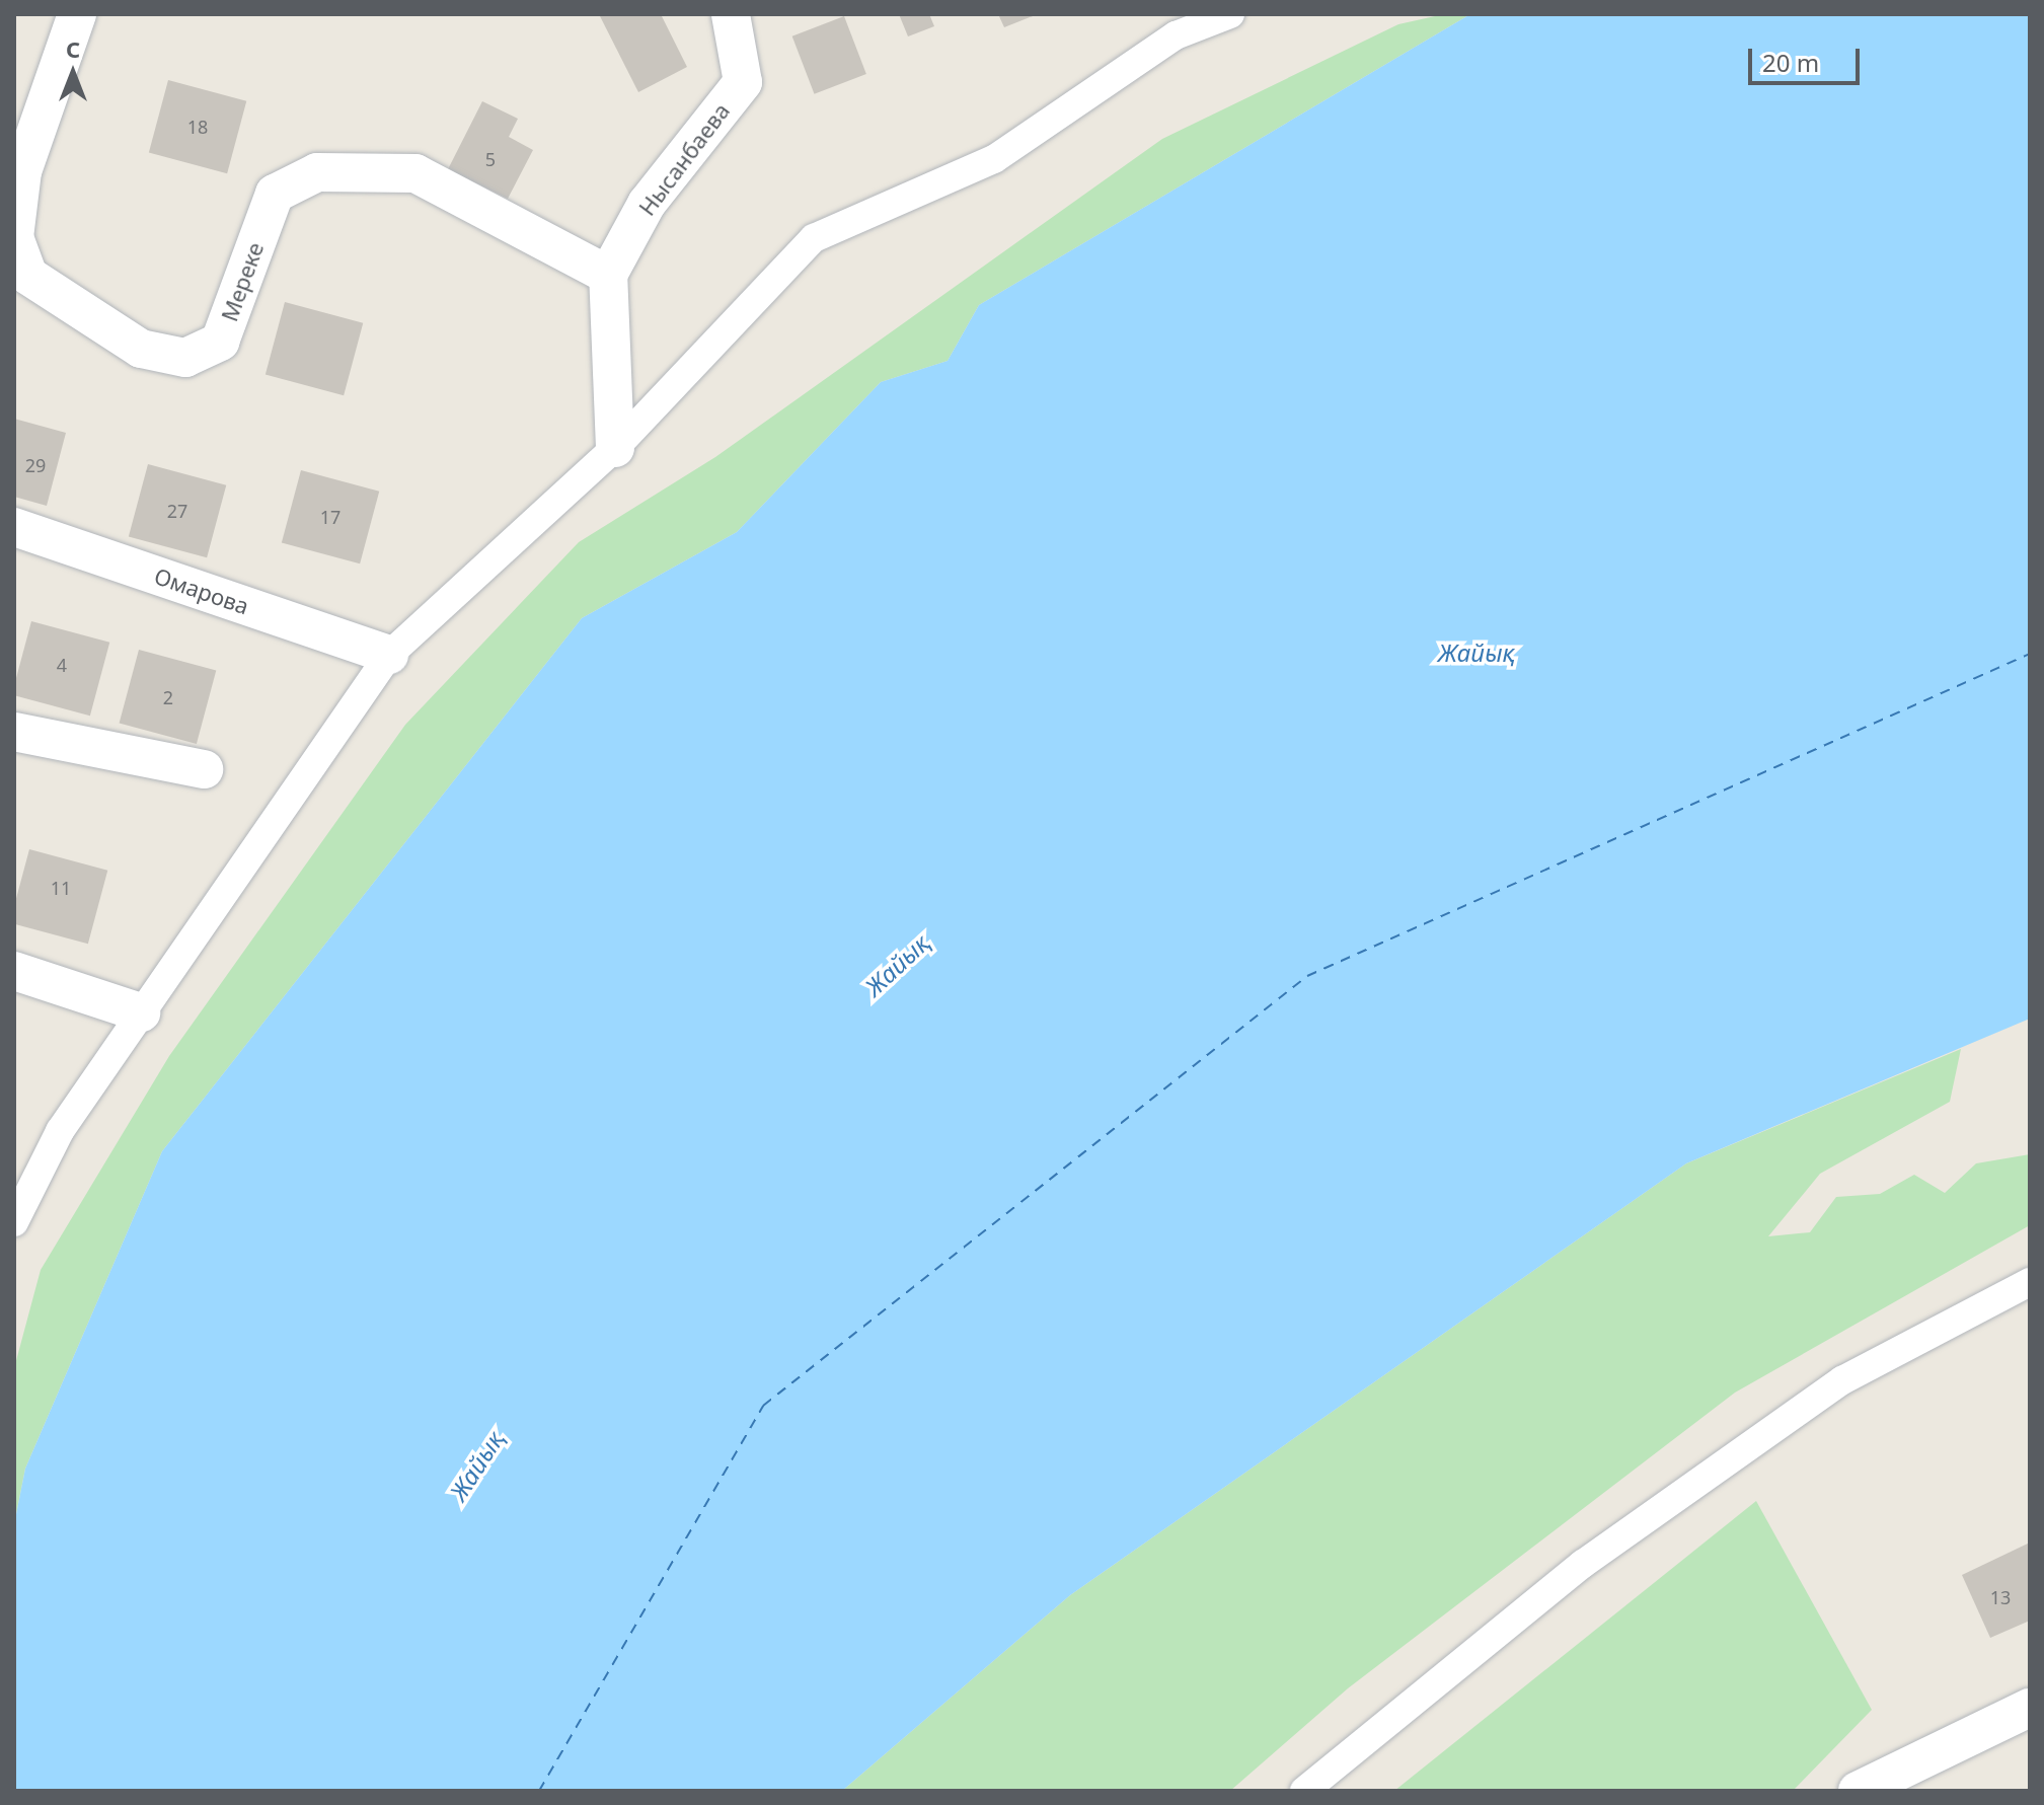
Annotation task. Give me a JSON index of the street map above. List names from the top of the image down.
{
  "streets": {
    "street": ["Нысанбаева", "Мереке", "Омарова"]
  },
  "crossings": [
    ["Нысанбаева", "Мереке"]
  ],
  "water": ["Жайық"],
  "house_numbers": [
    "18",
    "5",
    "29",
    "27",
    "17",
    "4",
    "2",
    "11",
    "13"
  ],
  "scale_bar": "20 m",
  "north": "top"
}
